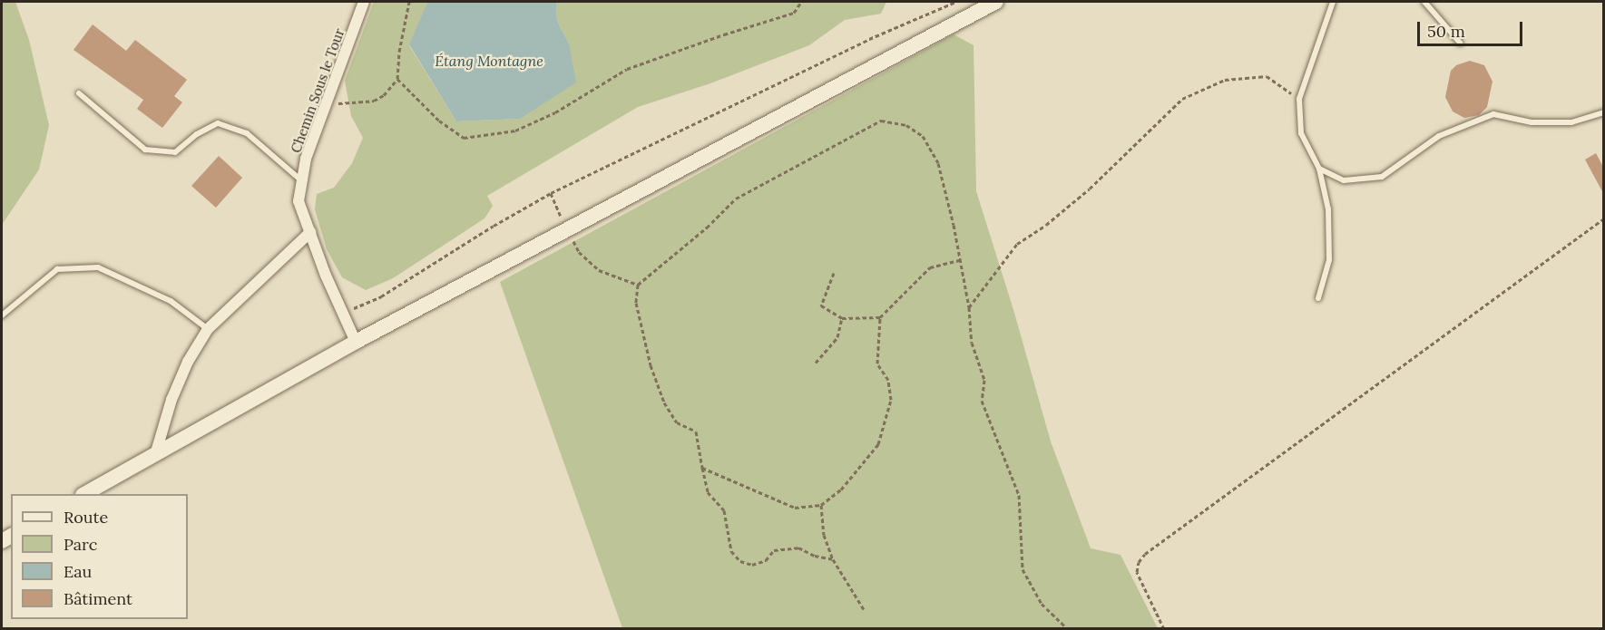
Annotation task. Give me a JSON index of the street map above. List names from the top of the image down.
{
  "streets": {
    "street": ["Chemin Sous le Tour"]
  },
  "water": ["Étang Montagne"],
  "legend": [
    "Route",
    "Parc",
    "Eau",
    "Bâtiment"
  ],
  "scale_bar": "50 m"
}
